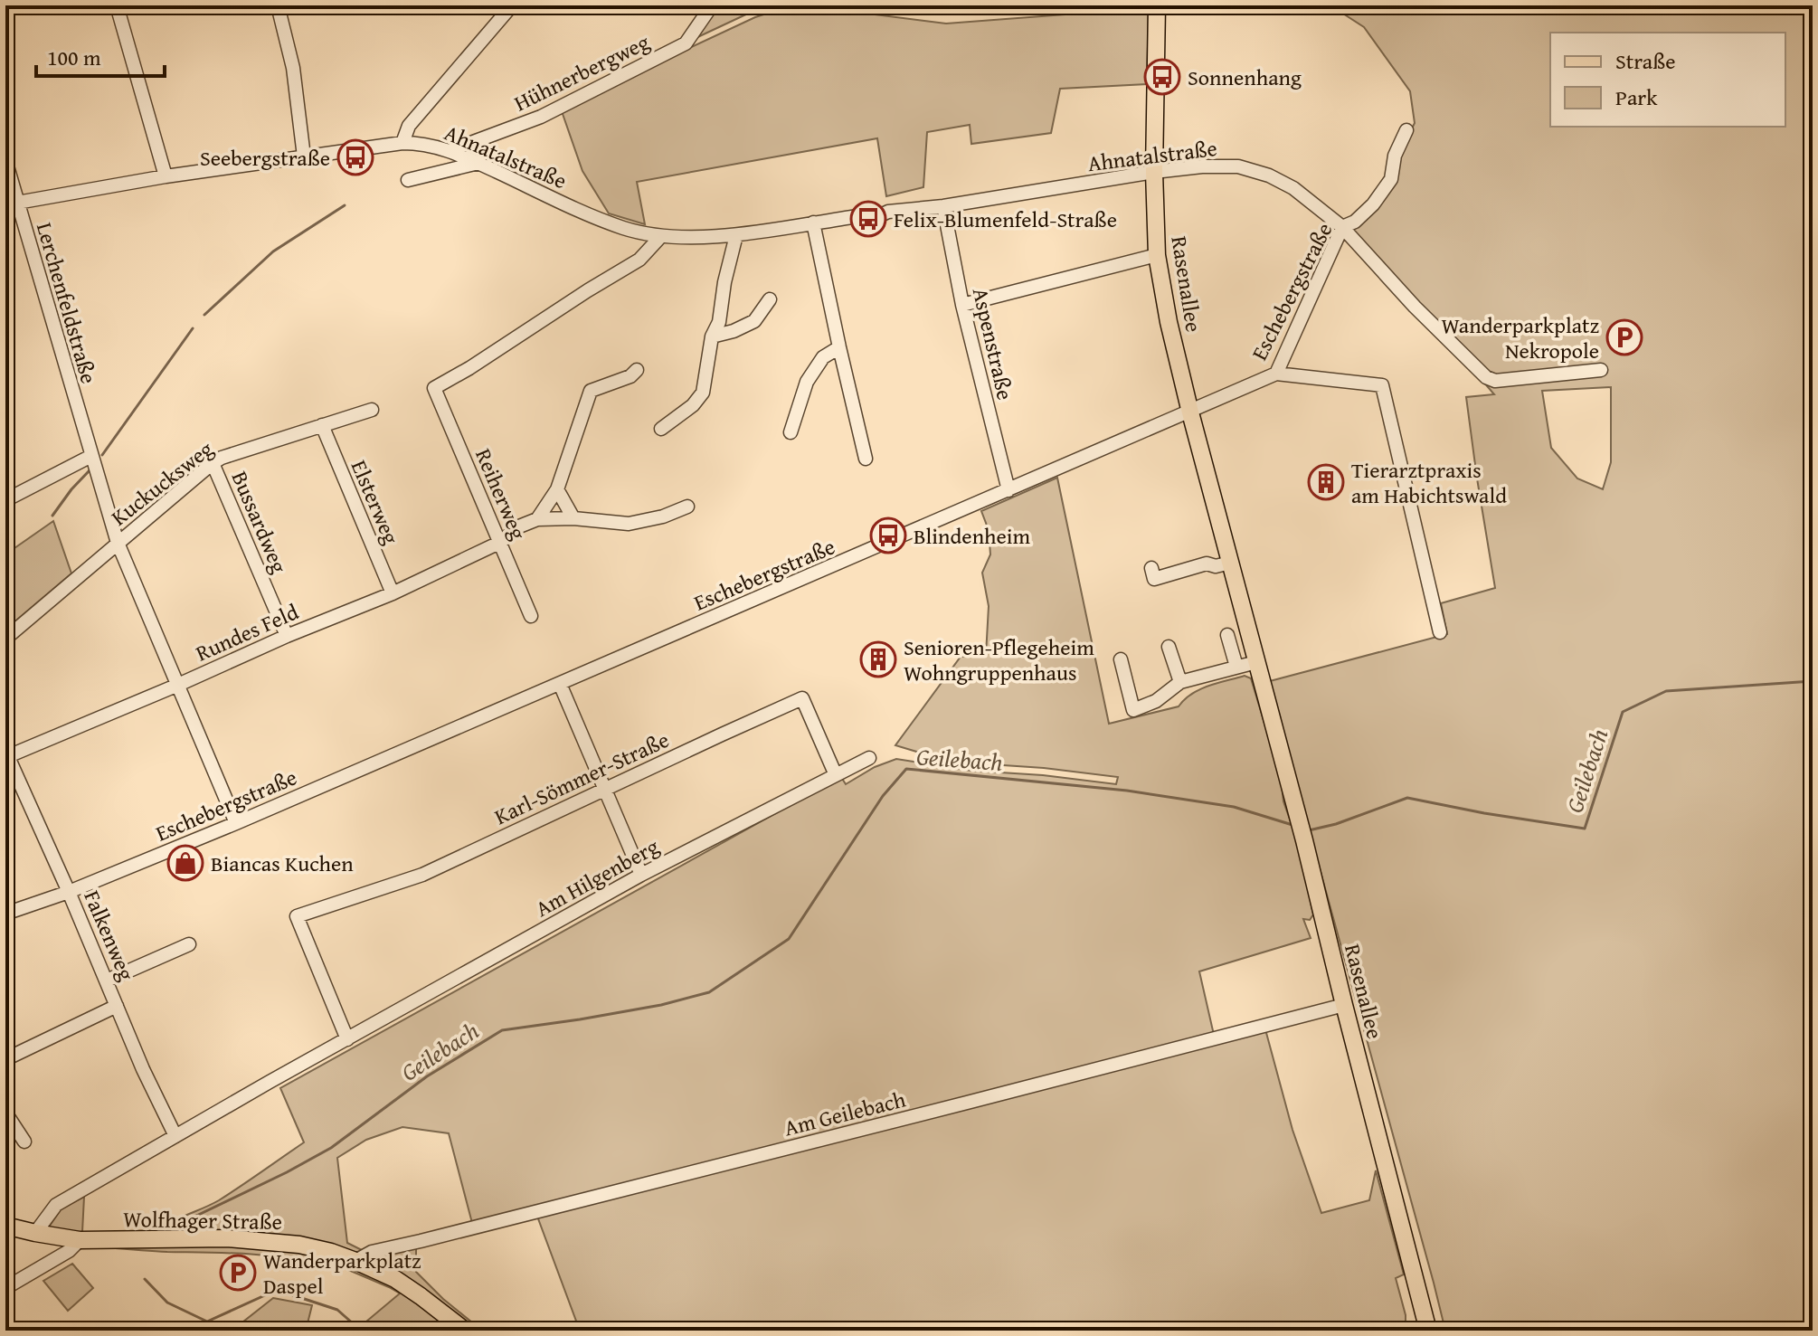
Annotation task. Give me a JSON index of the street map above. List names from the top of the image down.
{
  "streets": {
    "main road": ["Rasenallee", "Wolfhager Straße"],
    "street": [
      "Hühnerbergweg",
      "Ahnatalstraße",
      "Eschebergstraße",
      "Lerchenfeldstraße",
      "Aspenstraße",
      "Kuckucksweg",
      "Reiherweg",
      "Elsterweg",
      "Bussardweg",
      "Rundes Feld",
      "Karl-Sömmer-Straße",
      "Am Hilgenberg",
      "Falkenweg",
      "Am Geilebach"
    ]
  },
  "crossings": [
    ["Hühnerbergweg", "Ahnatalstraße"],
    ["Ahnatalstraße", "Rasenallee"],
    ["Ahnatalstraße", "Eschebergstraße"],
    ["Ahnatalstraße", "Lerchenfeldstraße"],
    ["Ahnatalstraße", "Aspenstraße"],
    ["Ahnatalstraße", "Reiherweg"],
    ["Rasenallee", "Eschebergstraße"],
    ["Rasenallee", "Am Geilebach"],
    ["Eschebergstraße", "Lerchenfeldstraße"],
    ["Eschebergstraße", "Aspenstraße"],
    ["Eschebergstraße", "Falkenweg"],
    ["Lerchenfeldstraße", "Kuckucksweg"],
    ["Lerchenfeldstraße", "Rundes Feld"],
    ["Kuckucksweg", "Elsterweg"],
    ["Kuckucksweg", "Bussardweg"],
    ["Reiherweg", "Rundes Feld"],
    ["Elsterweg", "Rundes Feld"],
    ["Bussardweg", "Rundes Feld"],
    ["Rundes Feld", "Falkenweg"],
    ["Karl-Sömmer-Straße", "Am Hilgenberg"],
    ["Am Hilgenberg", "Falkenweg"],
    ["Am Hilgenberg", "Wolfhager Straße"],
    ["Am Geilebach", "Wolfhager Straße"]
  ],
  "water": ["Geilebach"],
  "places": {
    "bus stop": [
      "Sonnenhang",
      "Seebergstraße",
      "Felix-Blumenfeld-Straße",
      "Blindenheim"
    ],
    "parking": ["Wanderparkplatz Nekropole", "Wanderparkplatz Daspel"],
    "building": ["Tierarztpraxis am Habichtswald", "Senioren-Pflegeheim Wohngruppenhaus"],
    "shop": ["Biancas Kuchen"]
  },
  "legend": ["Straße", "Park"],
  "scale_bar": "100 m"
}
